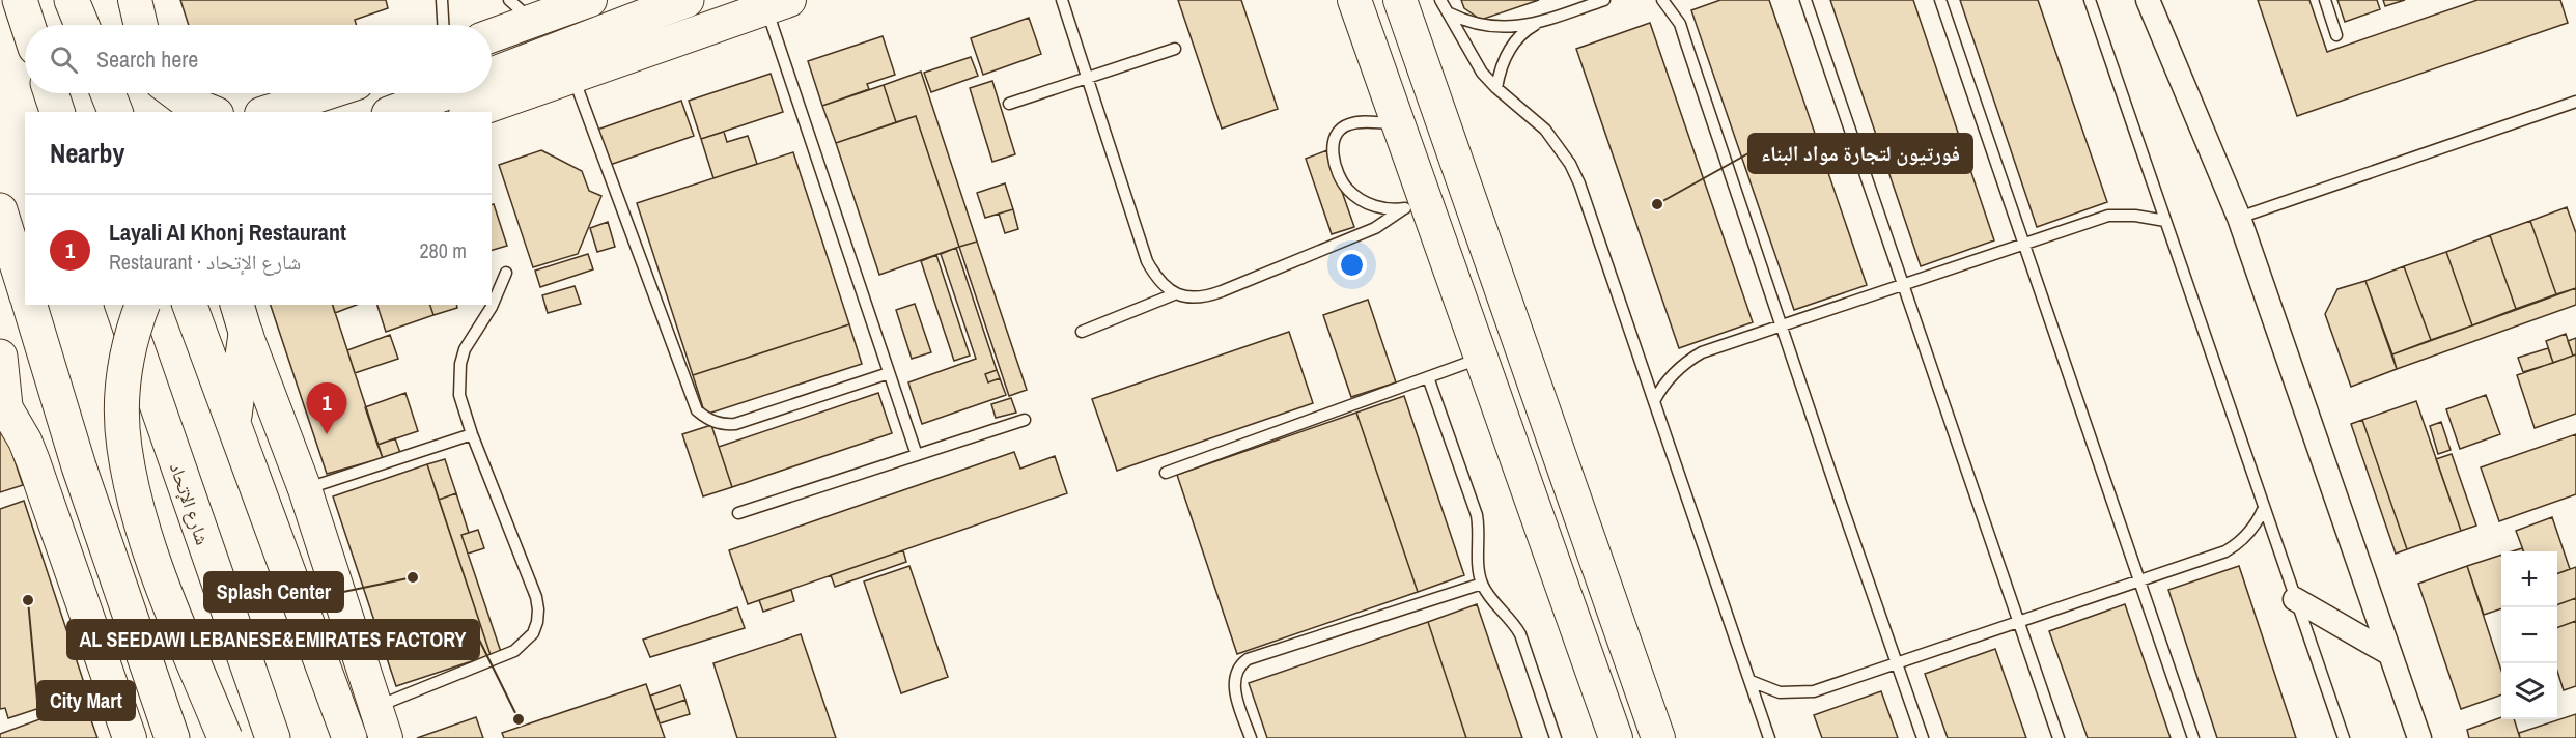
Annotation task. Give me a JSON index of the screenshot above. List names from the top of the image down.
{
  "streets": {
    "main road": ["شارع الإتحاد"]
  },
  "places": [
    "فورتيون لتجارة مواد البناء",
    "Splash Center",
    "City Mart",
    "AL SEEDAWI LEBANESE&EMIRATES FACTORY"
  ],
  "page": {
    "search": "Search here",
    "heading": "Nearby",
    "list": [
      {
        "mark": "1",
        "name": "Layali Al Khonj Restaurant",
        "note": "Restaurant · شارع الإتحاد",
        "value": "280 m"
      }
    ],
    "pins": "1",
    "map_buttons": ["+", "−"]
  }
}
